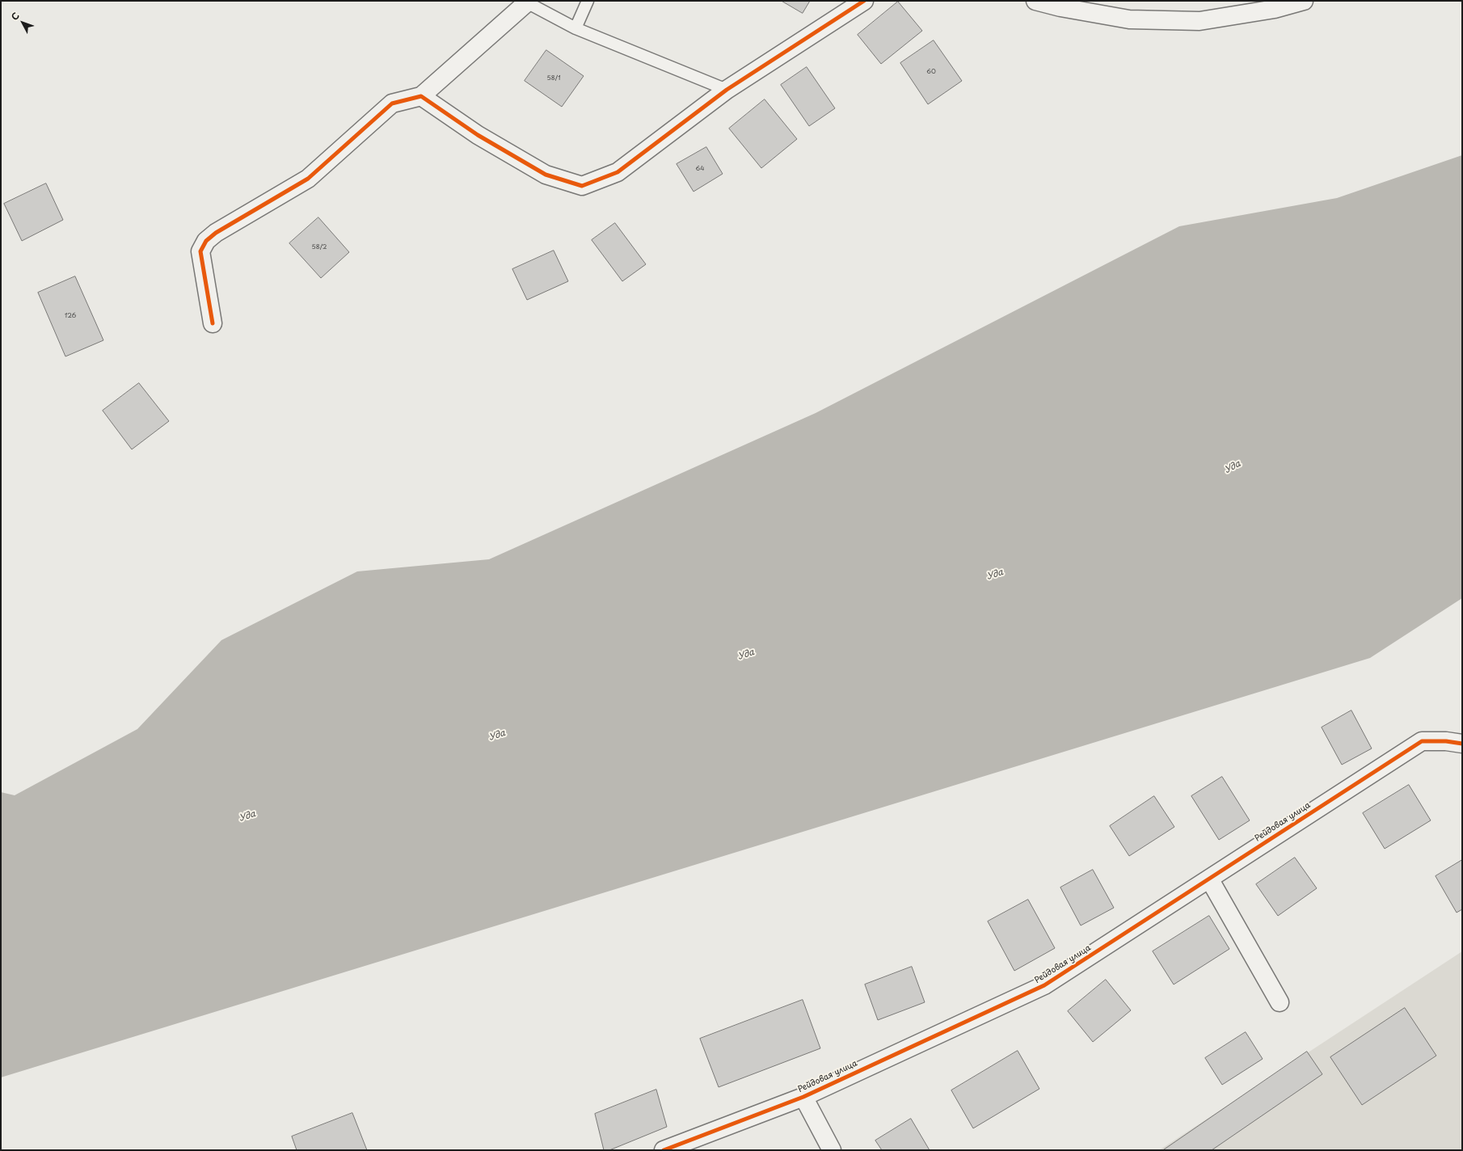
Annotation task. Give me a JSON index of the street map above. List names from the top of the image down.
{
  "streets": {
    "street": ["Рейдовая улица"]
  },
  "water": ["Уда"],
  "house_numbers": [
    "60",
    "58/1",
    "64",
    "58/2",
    "126"
  ],
  "north": "top left"
}
